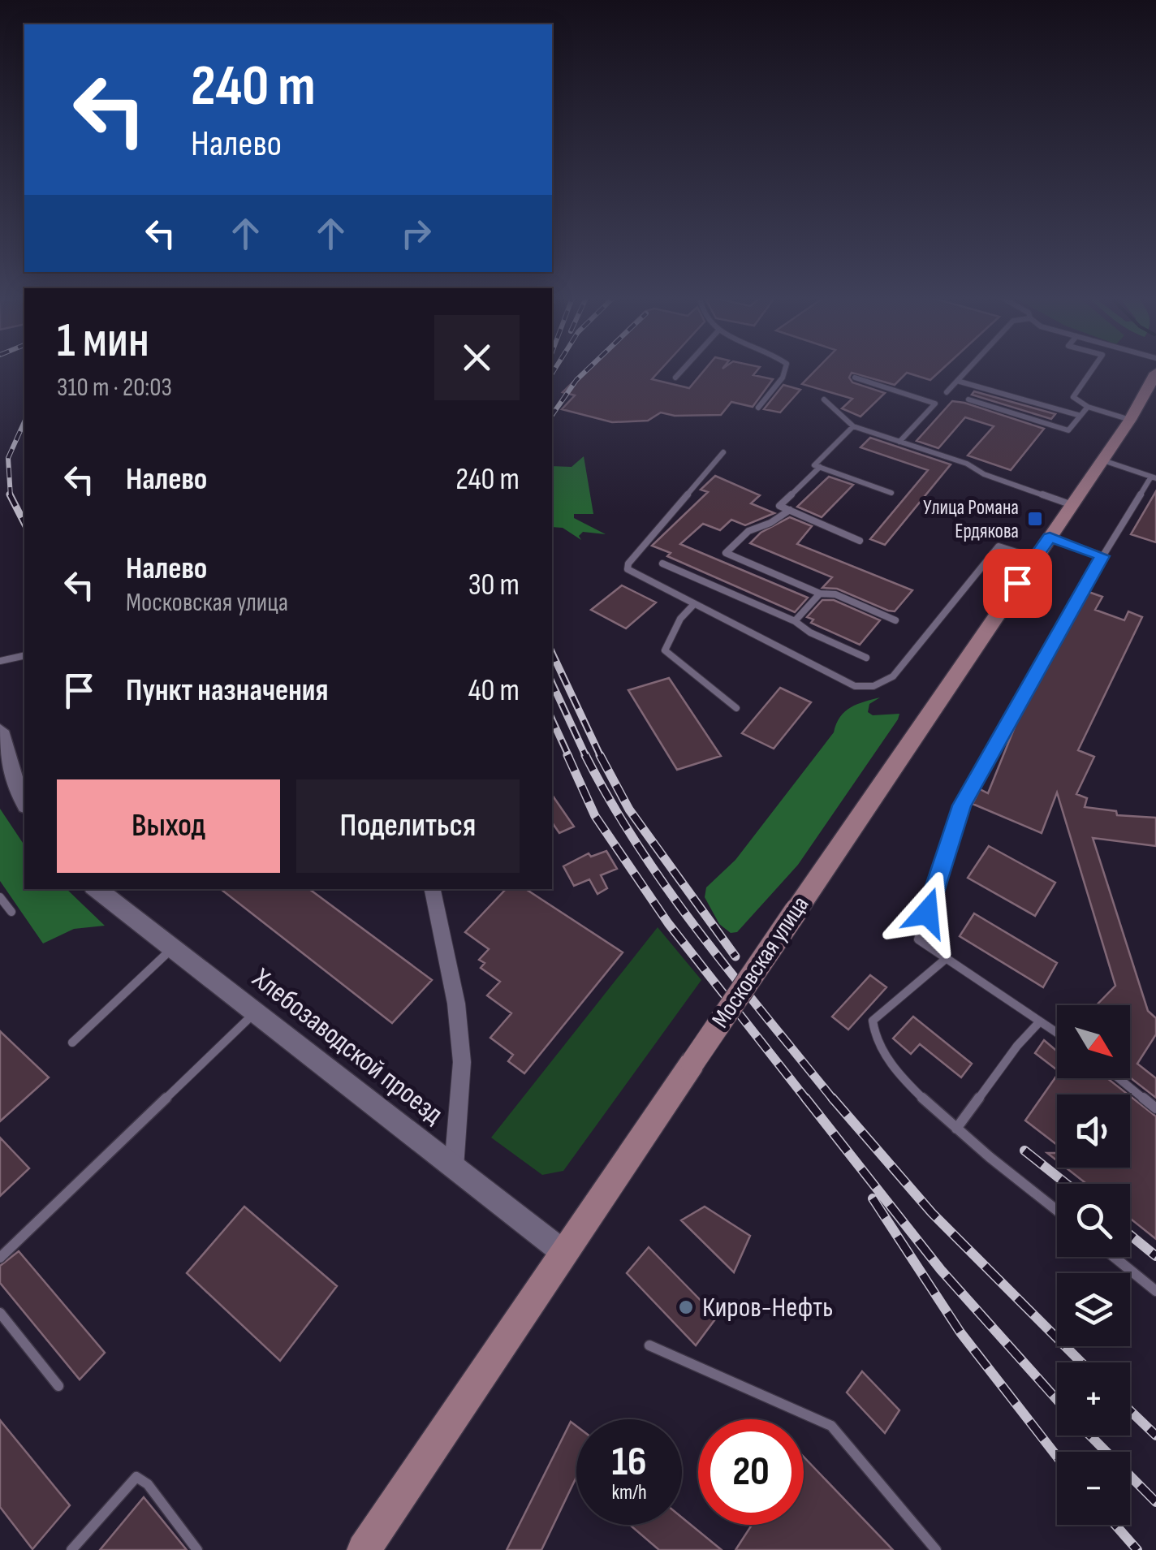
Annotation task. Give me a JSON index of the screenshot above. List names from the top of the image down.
{
  "streets": {
    "main road": ["Московская улица"],
    "street": ["Хлебозаводской проезд"]
  },
  "crossings": [
    ["Московская улица", "Хлебозаводской проезд"]
  ],
  "places": {
    "transit": ["Улица Романа Ердякова"],
    "other": ["Киров-Нефть"]
  },
  "north": "bottom right",
  "page": {
    "turn": ["240 m", "Налево"],
    "heading": ["1 мин", "310 m · 20:03"],
    "list": [
      {
        "name": "Налево",
        "value": "240 m"
      },
      {
        "name": "Налево",
        "note": "Московская улица",
        "value": "30 m"
      },
      {
        "name": "Пункт назначения",
        "value": "40 m"
      }
    ],
    "buttons": ["Выход", "Поделиться"],
    "map_buttons": ["+", "−"],
    "speed": "16 km/h",
    "limit": "20"
  }
}
